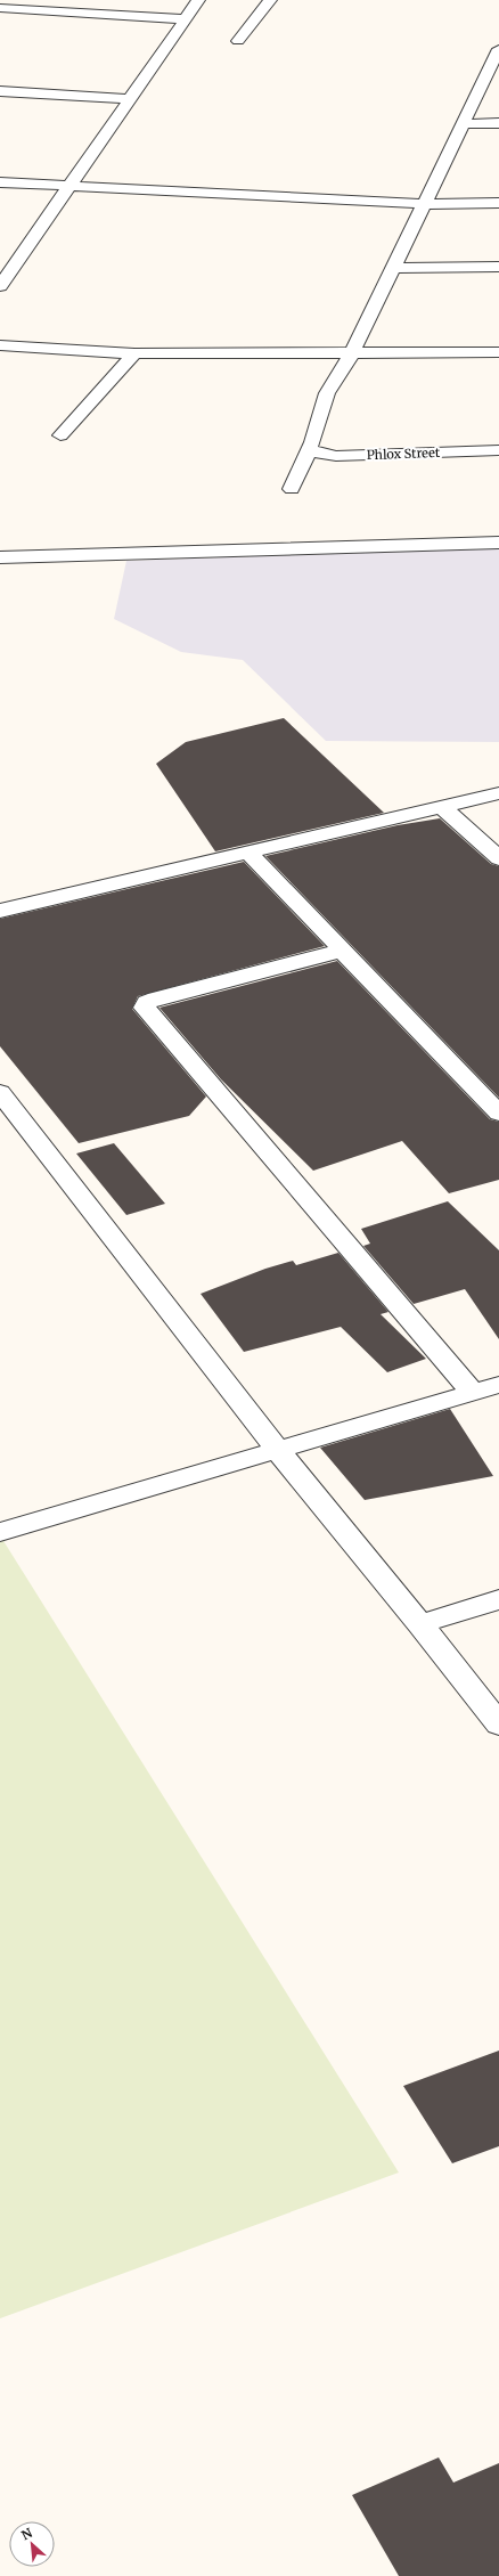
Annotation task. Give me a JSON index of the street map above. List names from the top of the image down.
{
  "streets": {
    "street": ["Phlox Street"]
  },
  "north": "top left"
}
